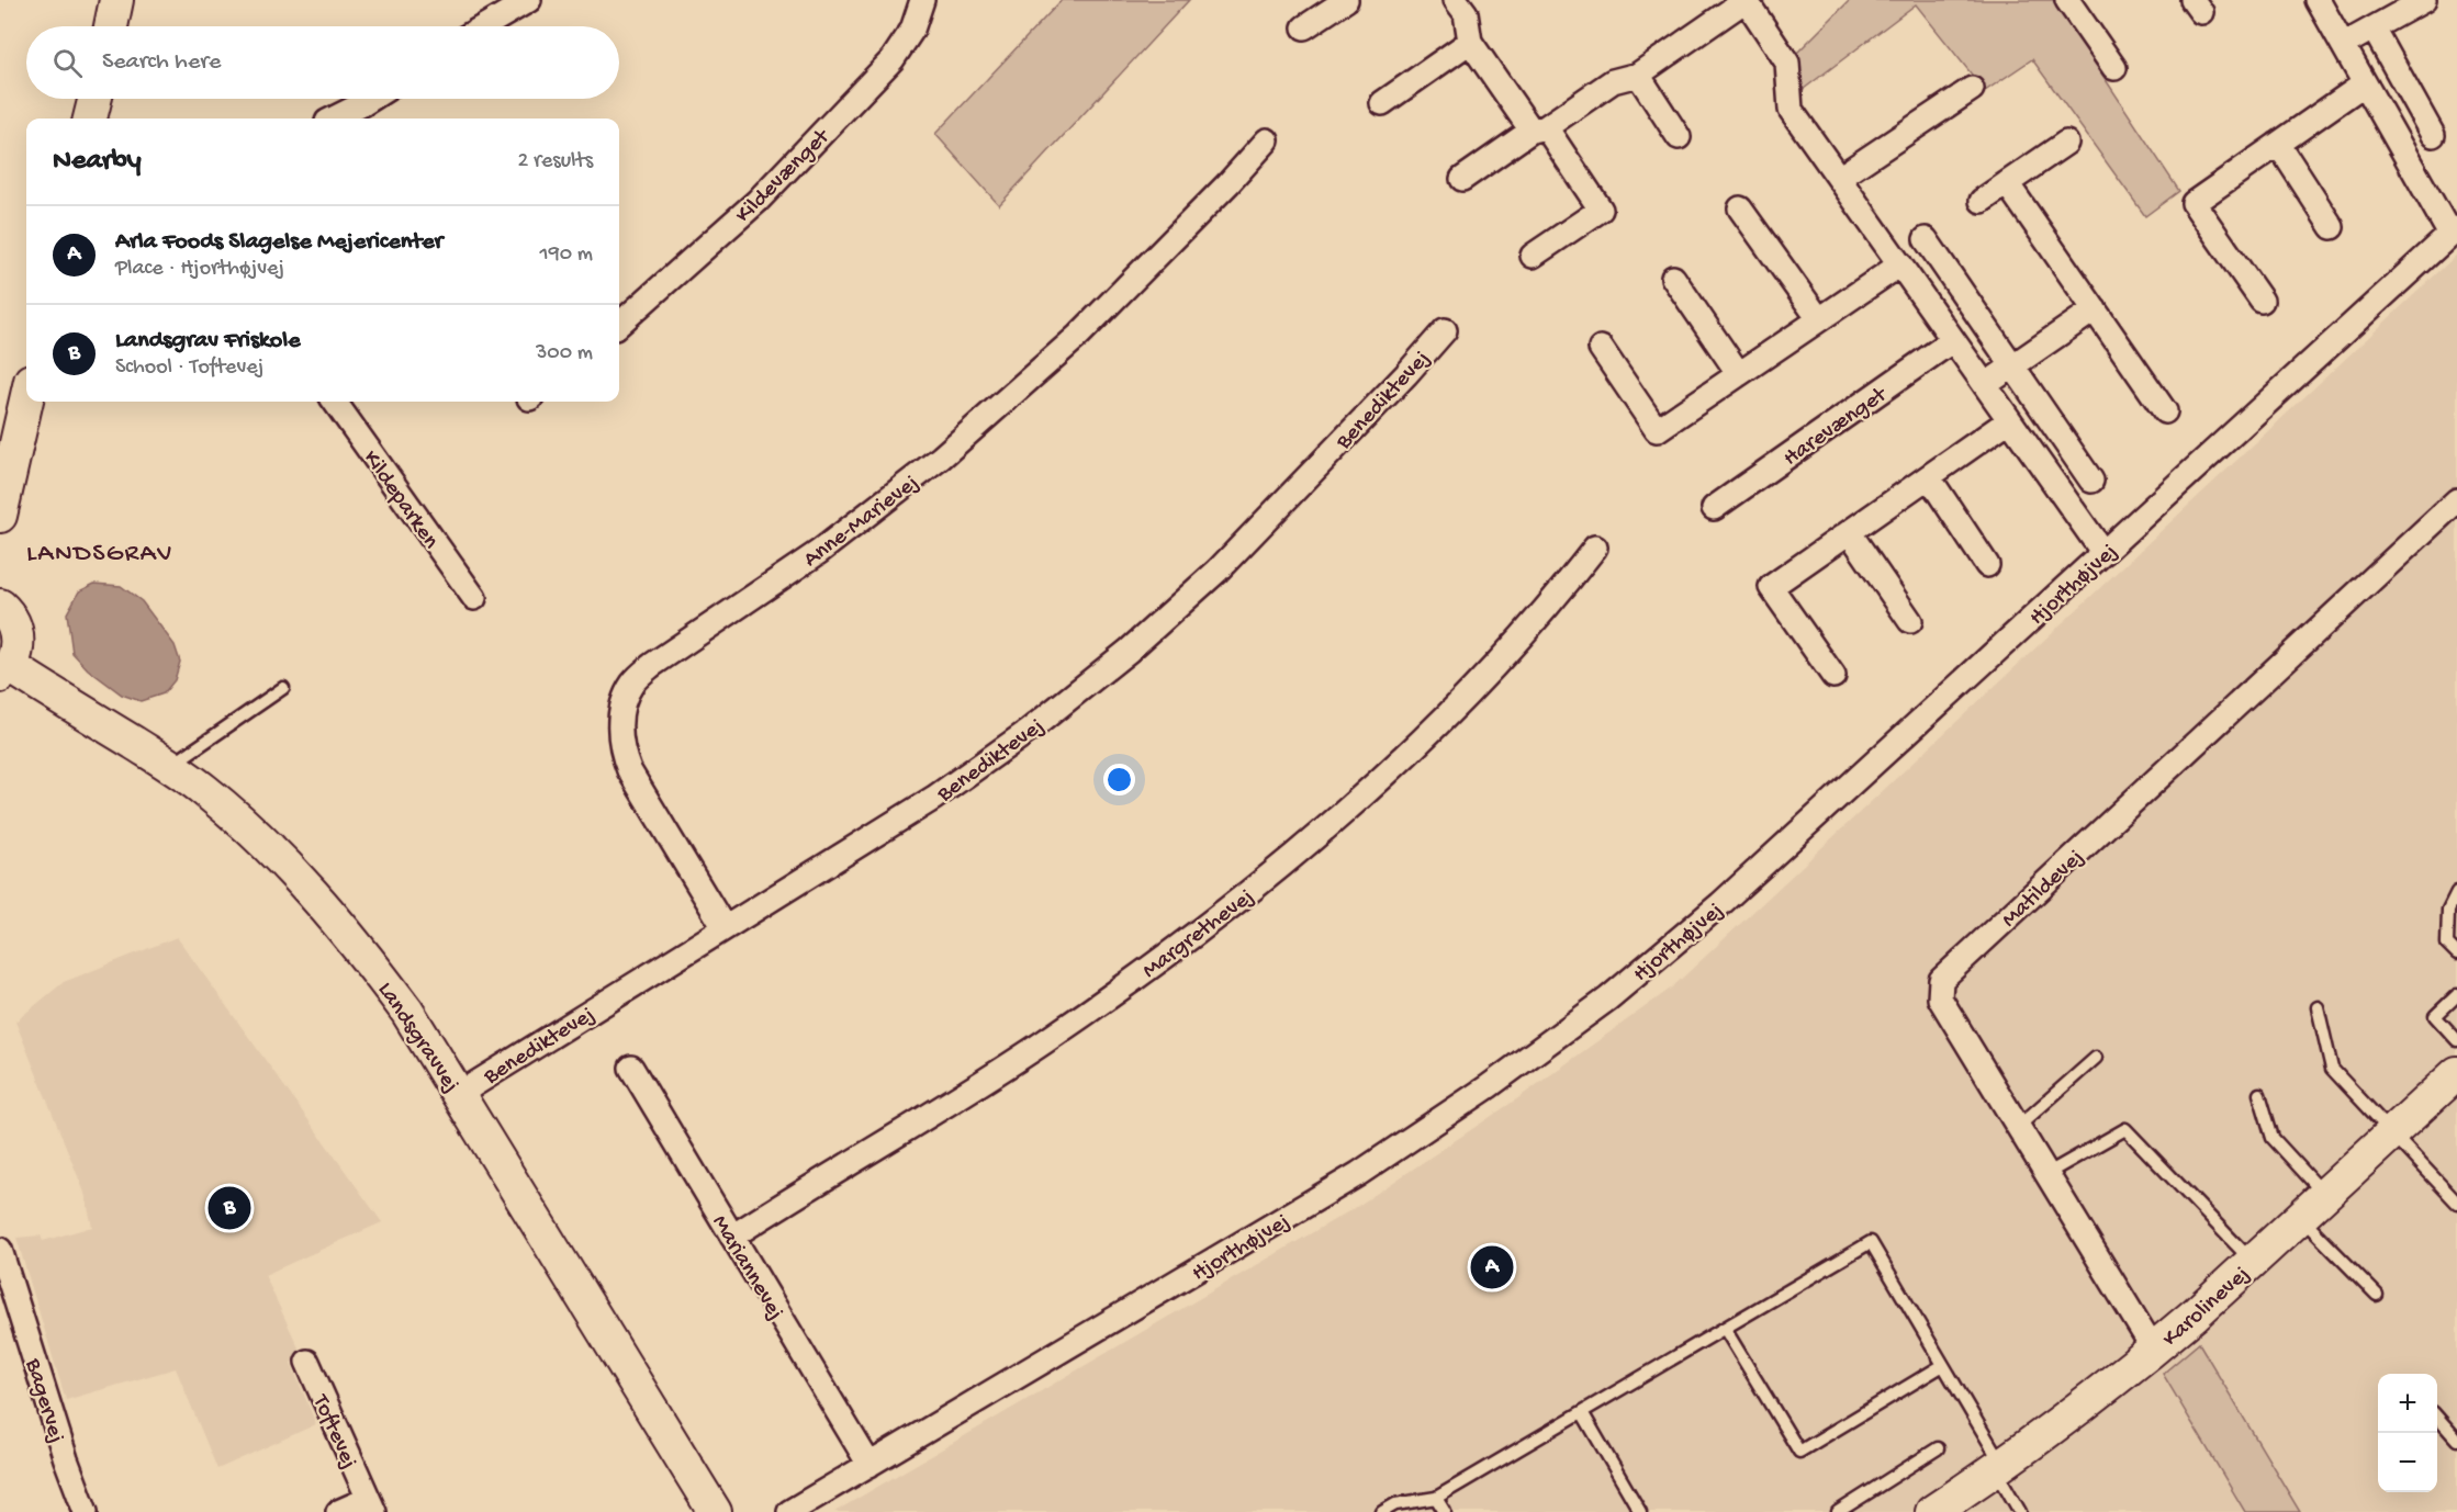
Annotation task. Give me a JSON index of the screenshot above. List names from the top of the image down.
{
  "streets": {
    "street": [
      "Kildevænget",
      "Benediktevej",
      "Harevænget",
      "Kildeparken",
      "Anne-Marievej",
      "Hjorthøjvej",
      "Matildevej",
      "Margrethevej",
      "Landsgravvej",
      "Mariannevej",
      "Karolinevej",
      "Bagervej",
      "Toftevej"
    ]
  },
  "crossings": [
    ["Benediktevej", "Anne-Marievej"],
    ["Benediktevej", "Landsgravvej"],
    ["Hjorthøjvej", "Mariannevej"],
    ["Matildevej", "Karolinevej"],
    ["Margrethevej", "Mariannevej"]
  ],
  "districts": ["LANDSGRAV"],
  "page": {
    "search": "Search here",
    "heading": ["Nearby", "2 results"],
    "list": [
      {
        "mark": "A",
        "name": "Arla Foods Slagelse Mejericenter",
        "note": "Place · Hjorthøjvej",
        "value": "190 m"
      },
      {
        "mark": "B",
        "name": "Landsgrav Friskole",
        "note": "School · Toftevej",
        "value": "300 m"
      }
    ],
    "pins": ["B", "A"],
    "map_buttons": ["+", "−"]
  }
}
